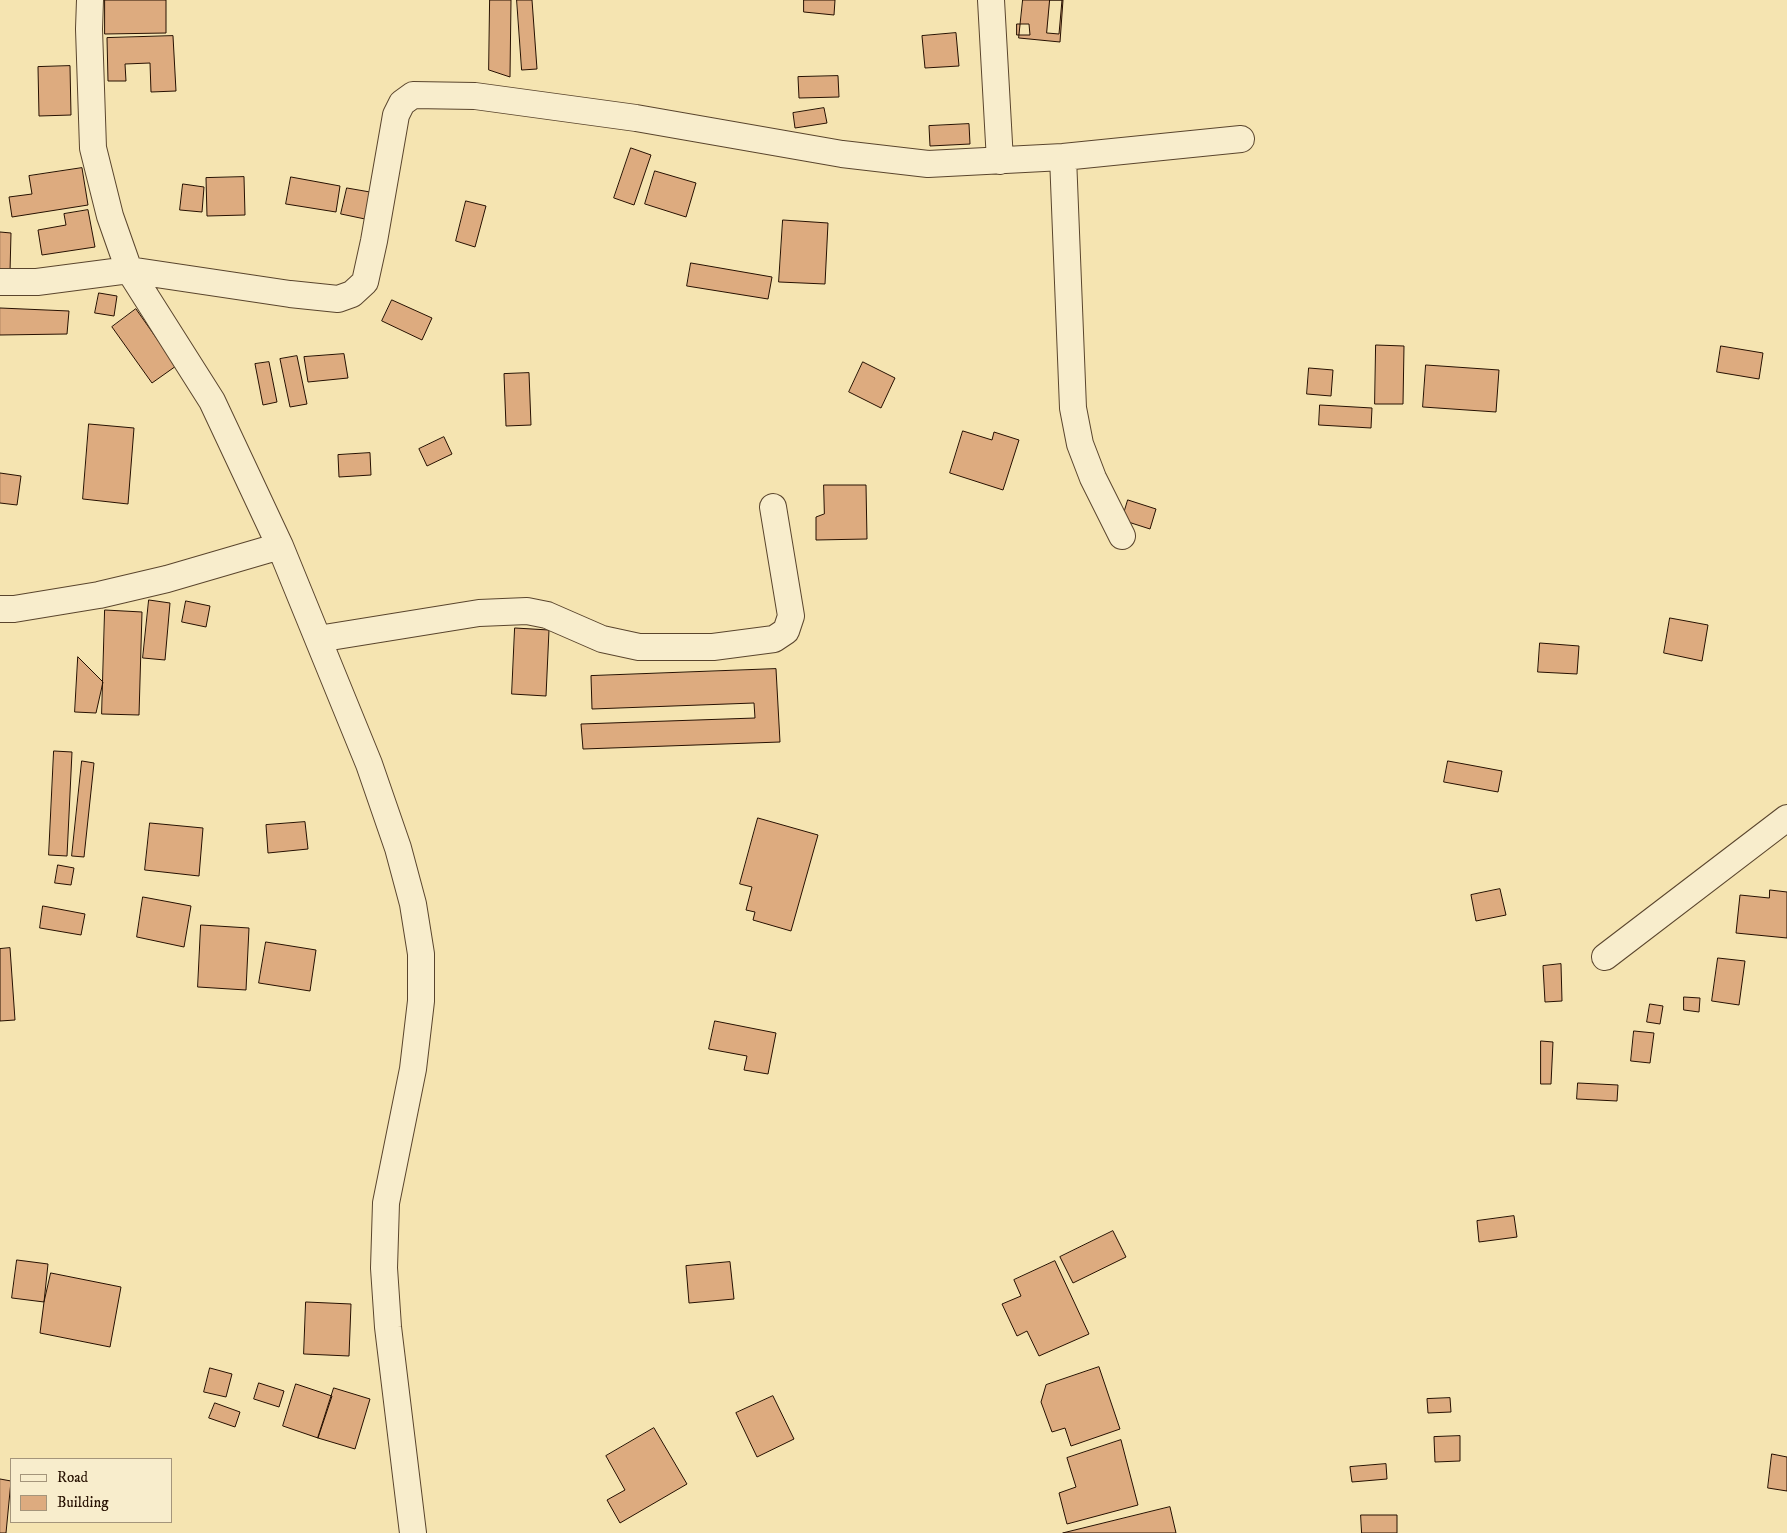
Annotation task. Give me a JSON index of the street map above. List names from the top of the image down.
{
  "legend": ["Road", "Building"]
}
